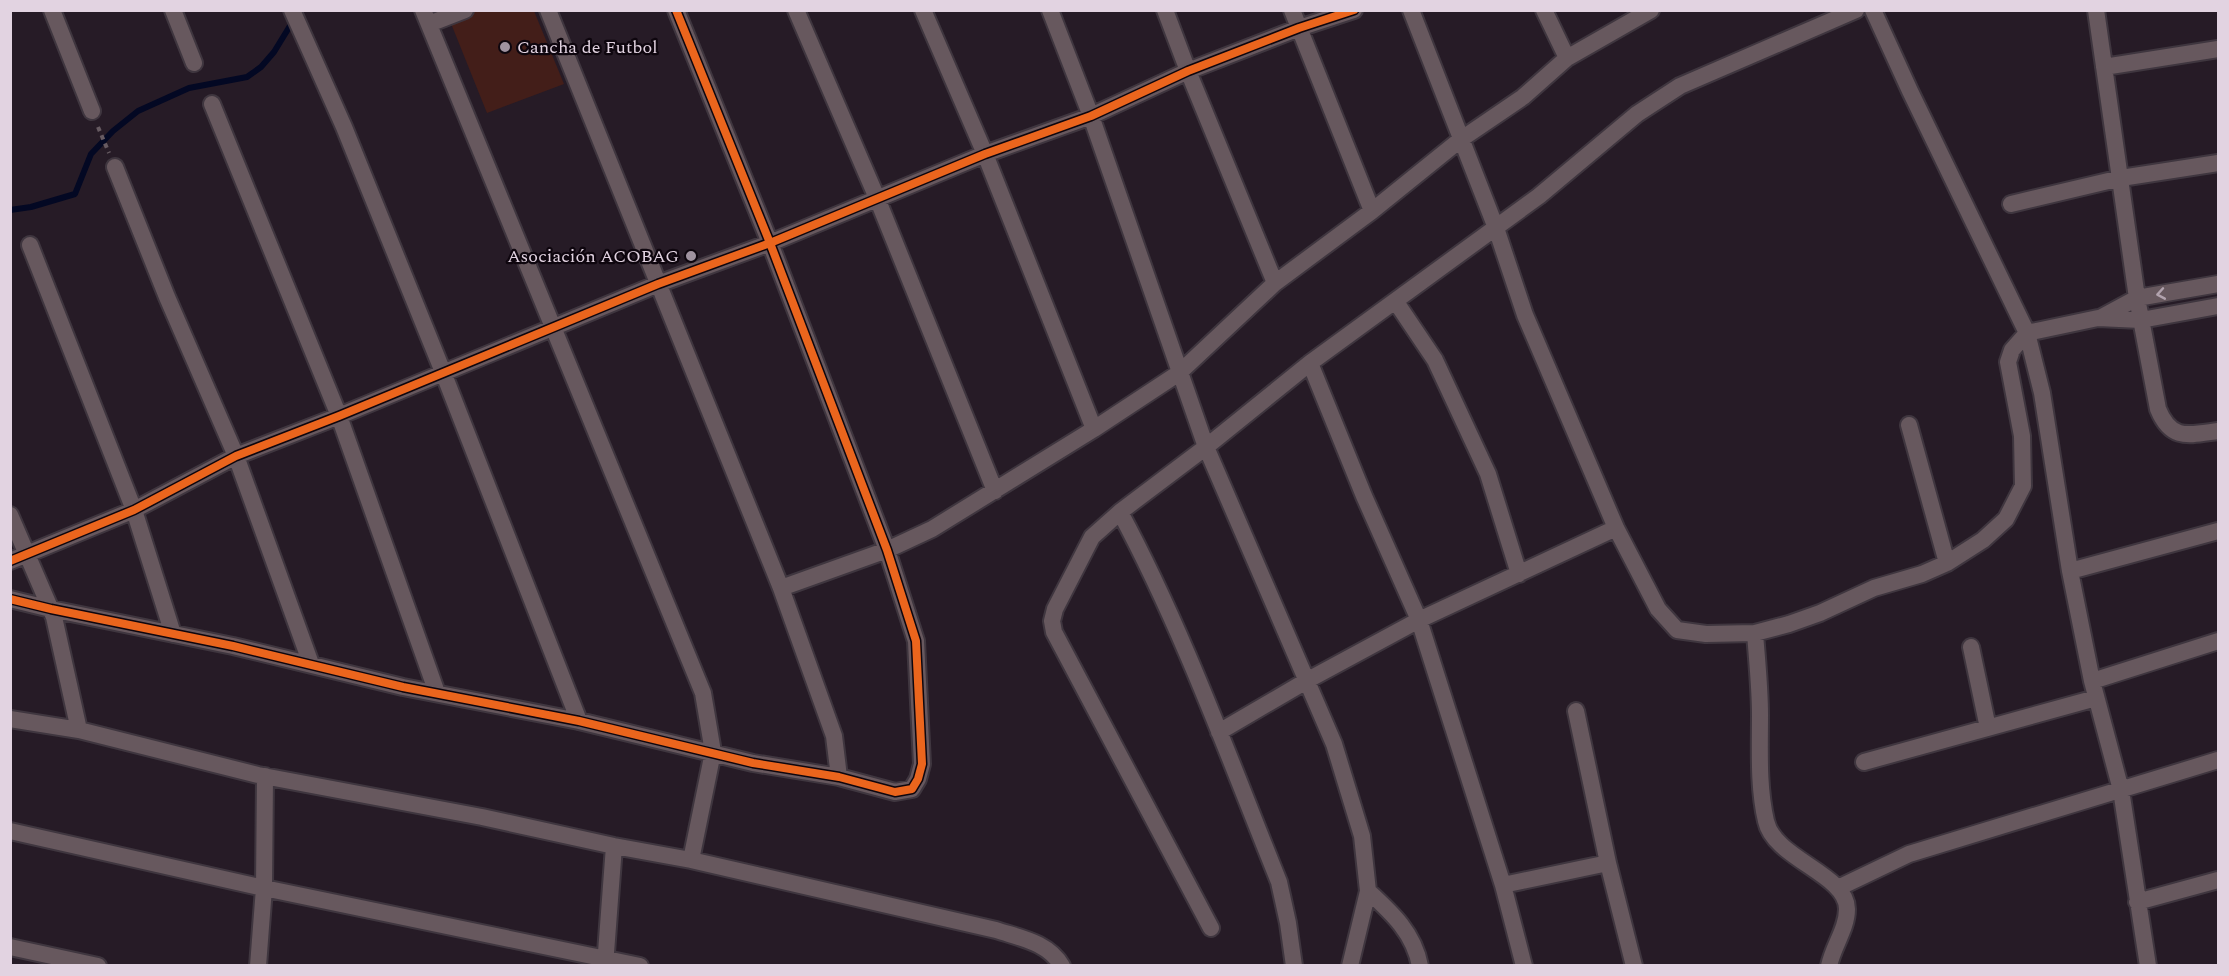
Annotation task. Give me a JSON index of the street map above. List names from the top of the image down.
{
  "places": ["Cancha de Futbol", "Asociación ACOBAG"]
}
